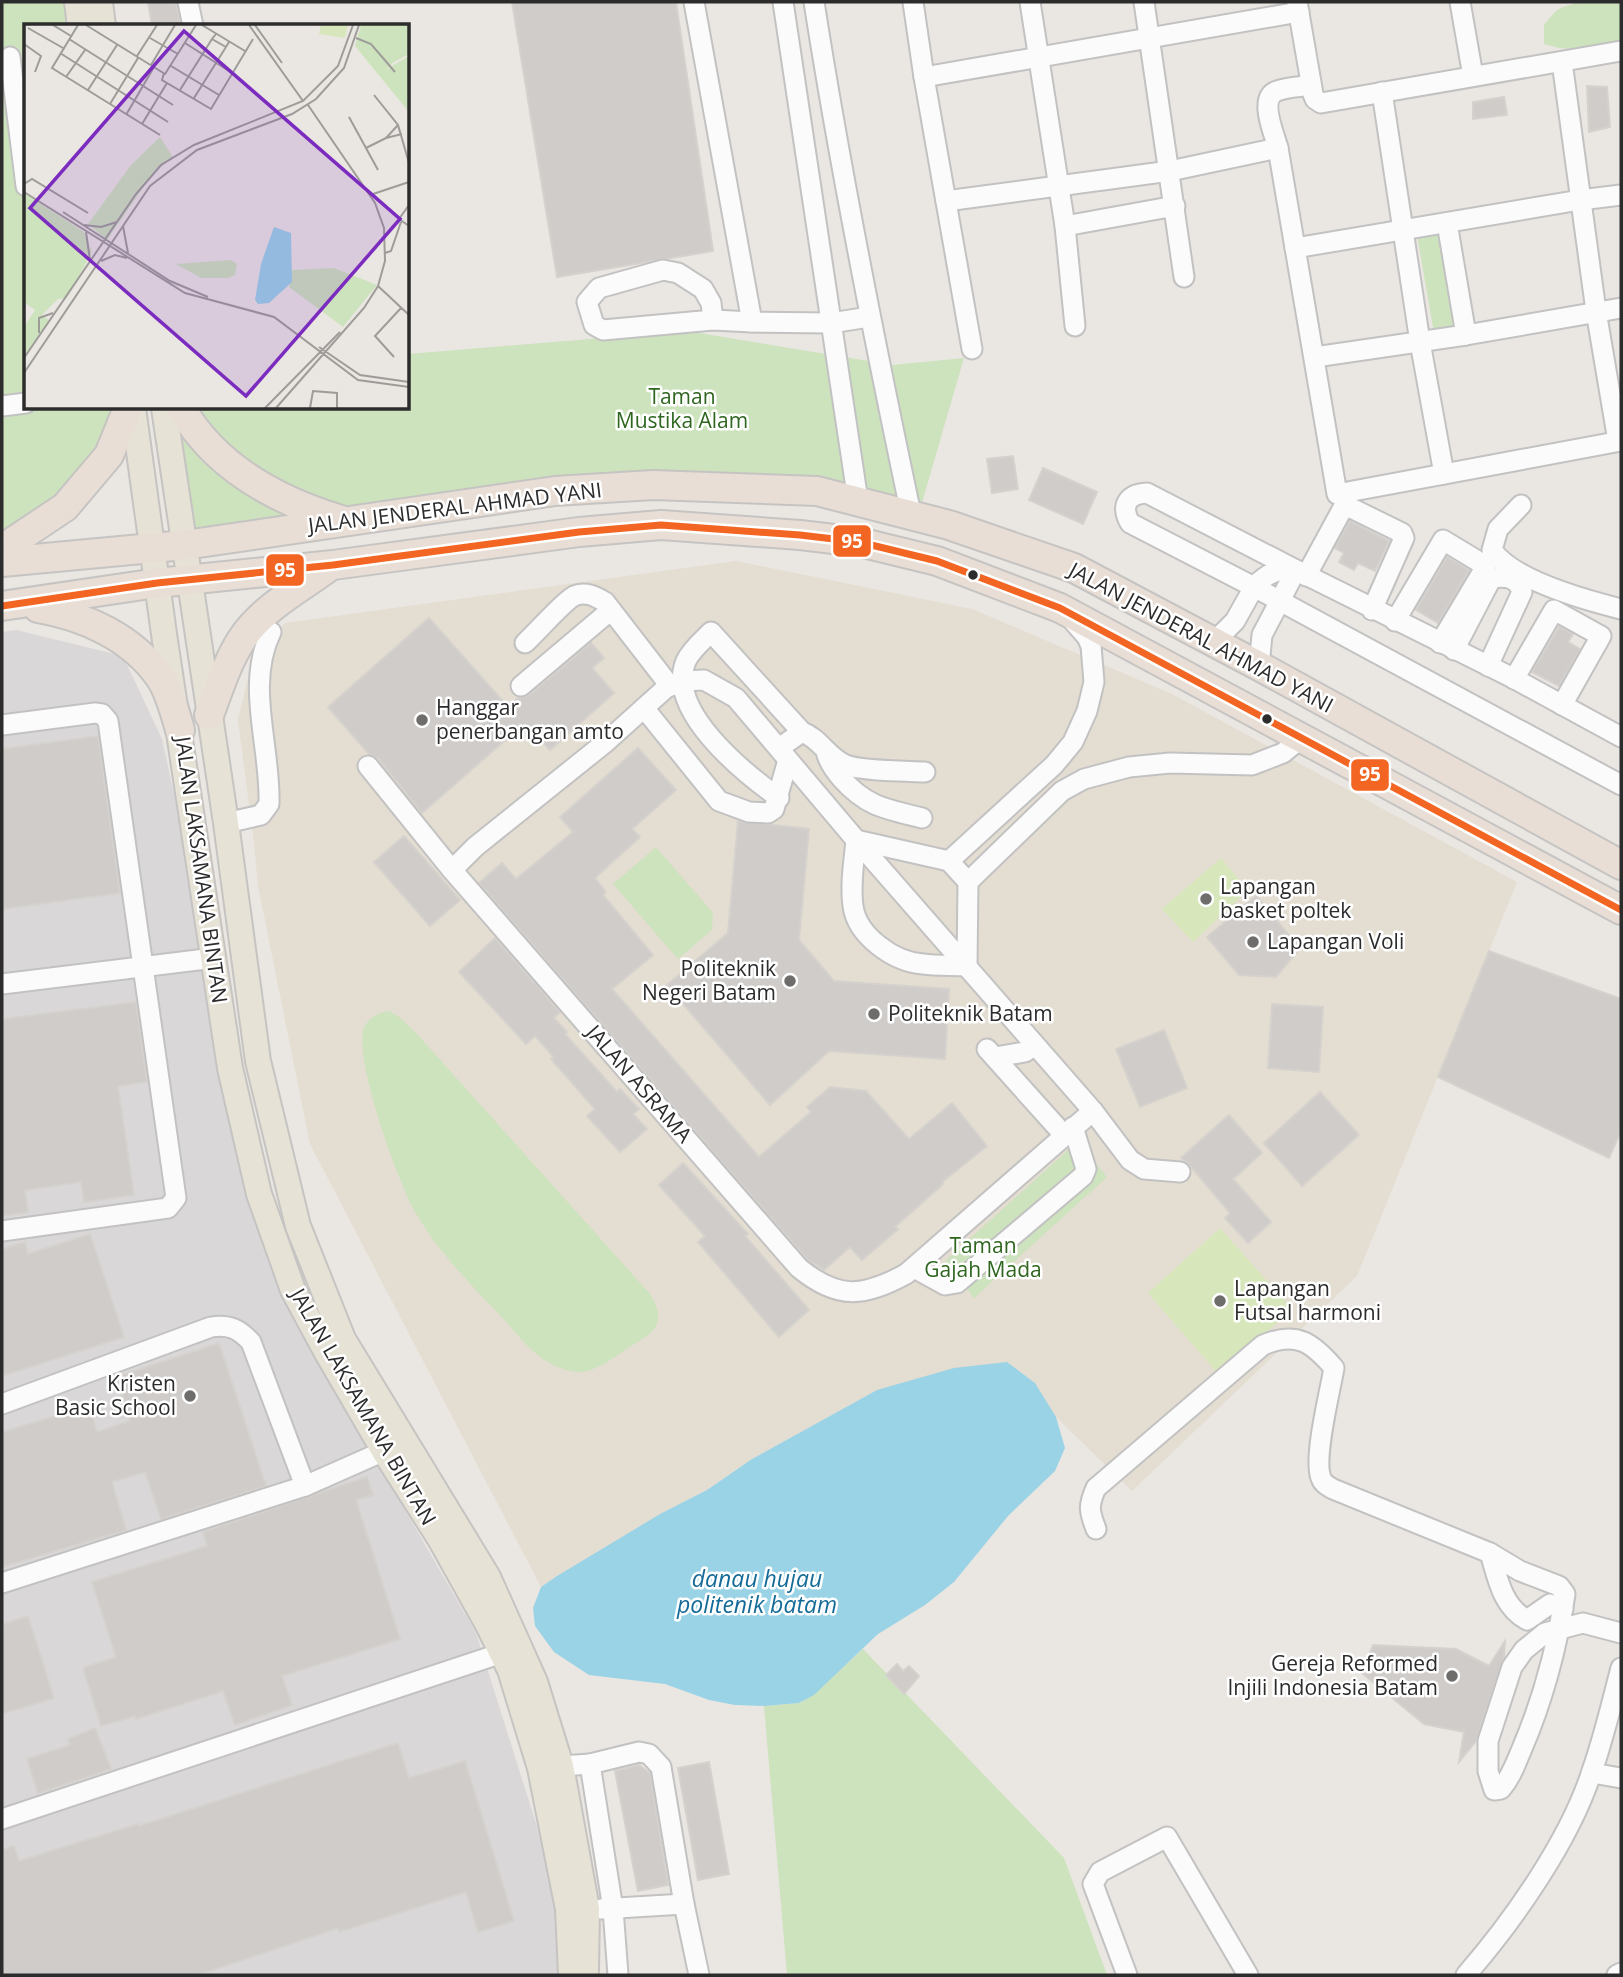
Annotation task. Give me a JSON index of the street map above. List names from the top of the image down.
{
  "streets": {
    "highway": ["JALAN JENDERAL AHMAD YANI"],
    "main road": ["JALAN LAKSAMANA BINTAN"],
    "street": ["JALAN ASRAMA"]
  },
  "crossings": [
    ["JALAN JENDERAL AHMAD YANI", "JALAN LAKSAMANA BINTAN"]
  ],
  "water": ["danau hujau politenik batam"],
  "parks": ["Taman Mustika Alam", "Taman Gajah Mada"],
  "places": [
    "Hanggar penerbangan amto",
    "Lapangan basket poltek",
    "Lapangan Voli",
    "Politeknik Negeri Batam",
    "Politeknik Batam",
    "Lapangan Futsal harmoni",
    "Kristen Basic School",
    "Gereja Reformed Injili Indonesia Batam"
  ],
  "lines": ["transit line 95"]
}
